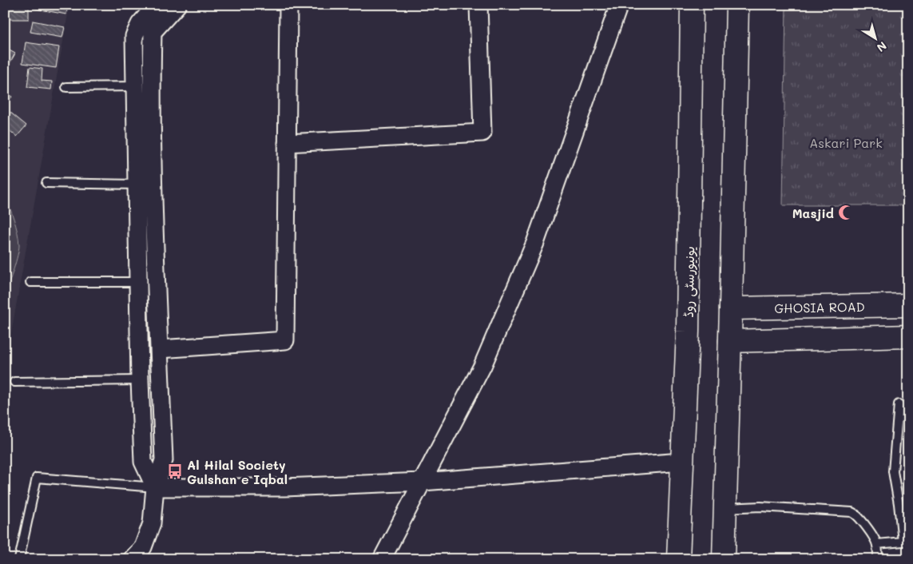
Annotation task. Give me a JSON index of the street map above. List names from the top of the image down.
{
  "streets": {
    "main road": ["یونیورسٹی روڈ", "GHOSIA ROAD"]
  },
  "parks": ["Askari Park"],
  "places": {
    "mosque": ["Masjid"],
    "bus stop": ["Al Hilal Society Gulshan e Iqbal"]
  },
  "north": "bottom right"
}
